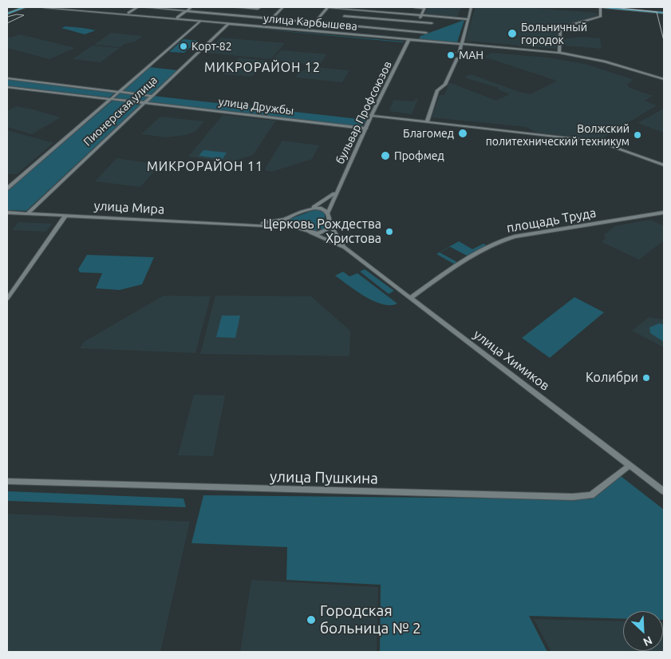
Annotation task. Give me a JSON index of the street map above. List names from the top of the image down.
{
  "streets": {
    "street": [
      "улица Карбышева",
      "улица Дружбы",
      "Пионерская улица",
      "бульвар Профсоюзов",
      "улица Мира",
      "площадь Труда",
      "улица Химиков",
      "улица Пушкина"
    ]
  },
  "crossings": [
    ["улица Карбышева", "Пионерская улица"],
    ["улица Карбышева", "бульвар Профсоюзов"],
    ["улица Дружбы", "Пионерская улица"],
    ["улица Дружбы", "бульвар Профсоюзов"],
    ["Пионерская улица", "улица Мира"],
    ["площадь Труда", "улица Химиков"],
    ["улица Химиков", "улица Пушкина"]
  ],
  "districts": ["МИКРОРАЙОН 12", "МИКРОРАЙОН 11"],
  "places": [
    "Больничный городок",
    "Корт-82",
    "МАН",
    "Благомед",
    "Волжский политехнический техникум",
    "Профмед",
    "Церковь Рождества Христова",
    "Колибри",
    "Городская больница № 2"
  ],
  "north": "bottom right"
}
